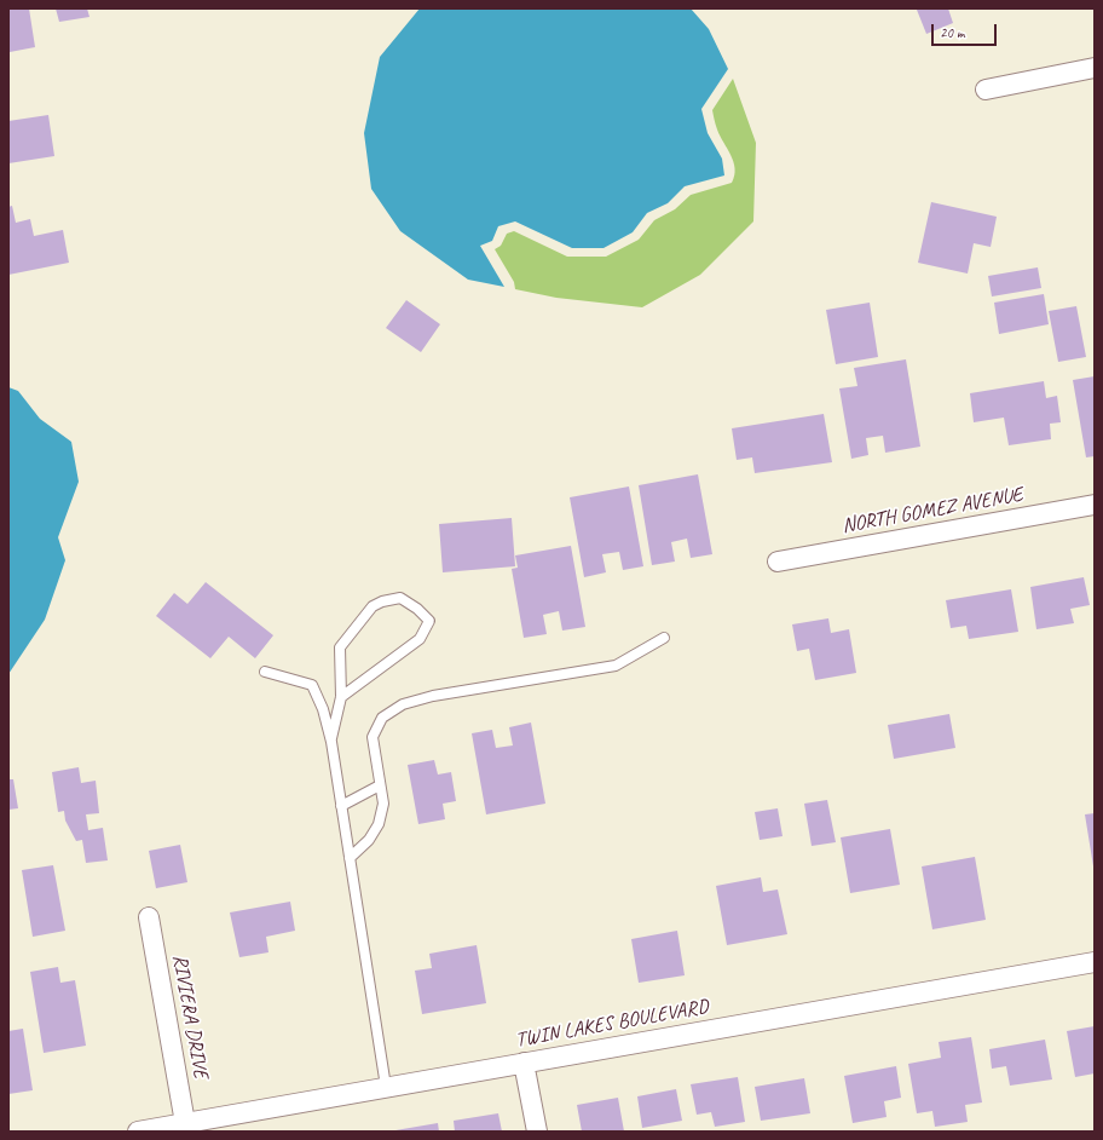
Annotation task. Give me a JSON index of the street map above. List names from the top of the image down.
{
  "streets": {
    "street": ["NORTH GOMEZ AVENUE", "RIVIERA DRIVE", "TWIN LAKES BOULEVARD"]
  },
  "crossings": [
    ["RIVIERA DRIVE", "TWIN LAKES BOULEVARD"]
  ],
  "scale_bar": "20 m"
}
